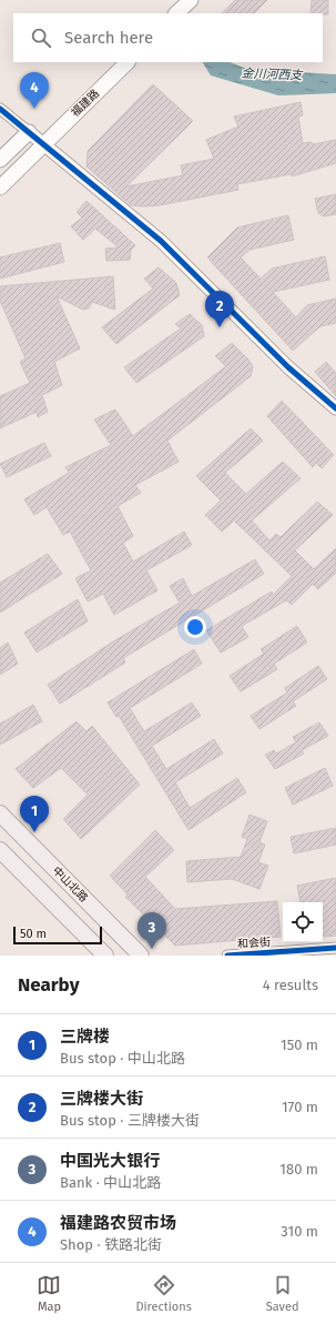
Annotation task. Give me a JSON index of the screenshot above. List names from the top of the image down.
{
  "streets": {
    "main road": ["福建路", "中山北路"],
    "street": ["和会街"]
  },
  "water": ["金川河西支"],
  "scale_bar": "50 m",
  "page": {
    "search": "Search here",
    "pins": [
      "4",
      "2",
      "1",
      "3"
    ],
    "scale": "50 m",
    "heading": ["Nearby", "4 results"],
    "list": [
      {
        "mark": "1",
        "name": "三牌楼",
        "note": "Bus stop · 中山北路",
        "value": "150 m"
      },
      {
        "mark": "2",
        "name": "三牌楼大街",
        "note": "Bus stop · 三牌楼大街",
        "value": "170 m"
      },
      {
        "mark": "3",
        "name": "中国光大银行",
        "note": "Bank · 中山北路",
        "value": "180 m"
      },
      {
        "mark": "4",
        "name": "福建路农贸市场",
        "note": "Shop · 铁路北街",
        "value": "310 m"
      }
    ],
    "nav": ["Map", "Directions", "Saved"]
  }
}
